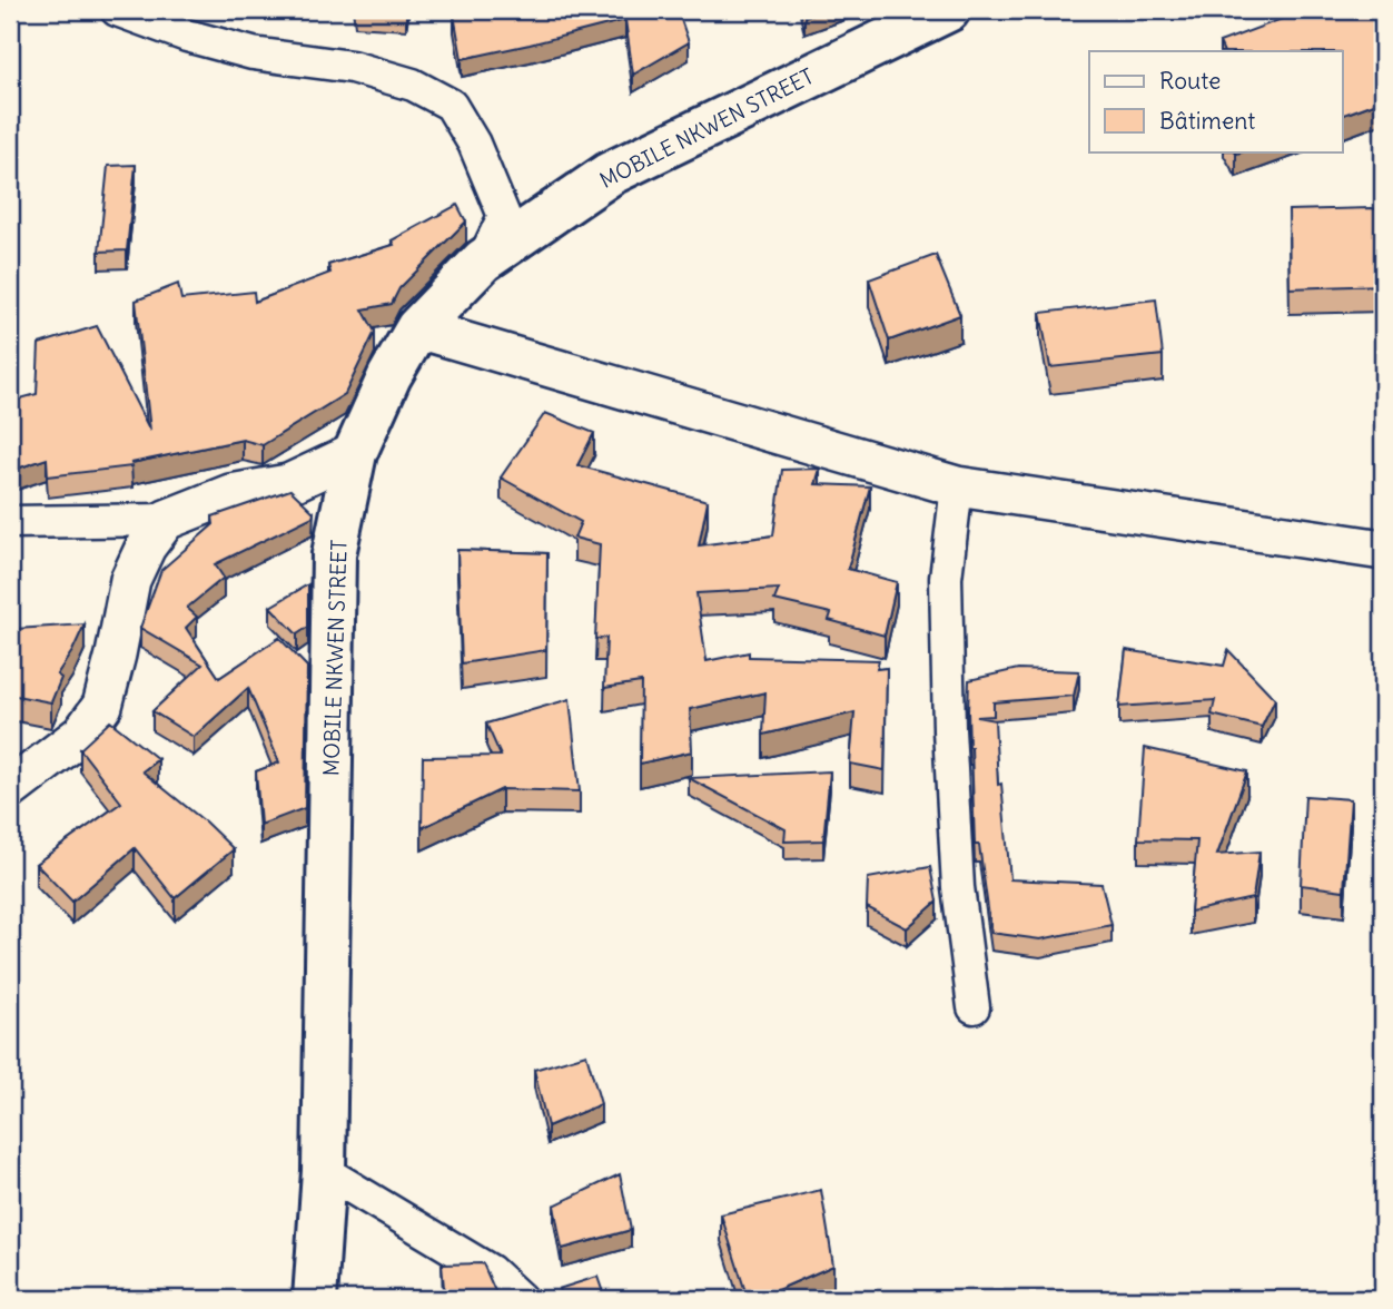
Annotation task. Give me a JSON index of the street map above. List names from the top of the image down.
{
  "streets": {
    "highway": ["MOBILE NKWEN STREET"]
  },
  "legend": ["Route", "Bâtiment"]
}
